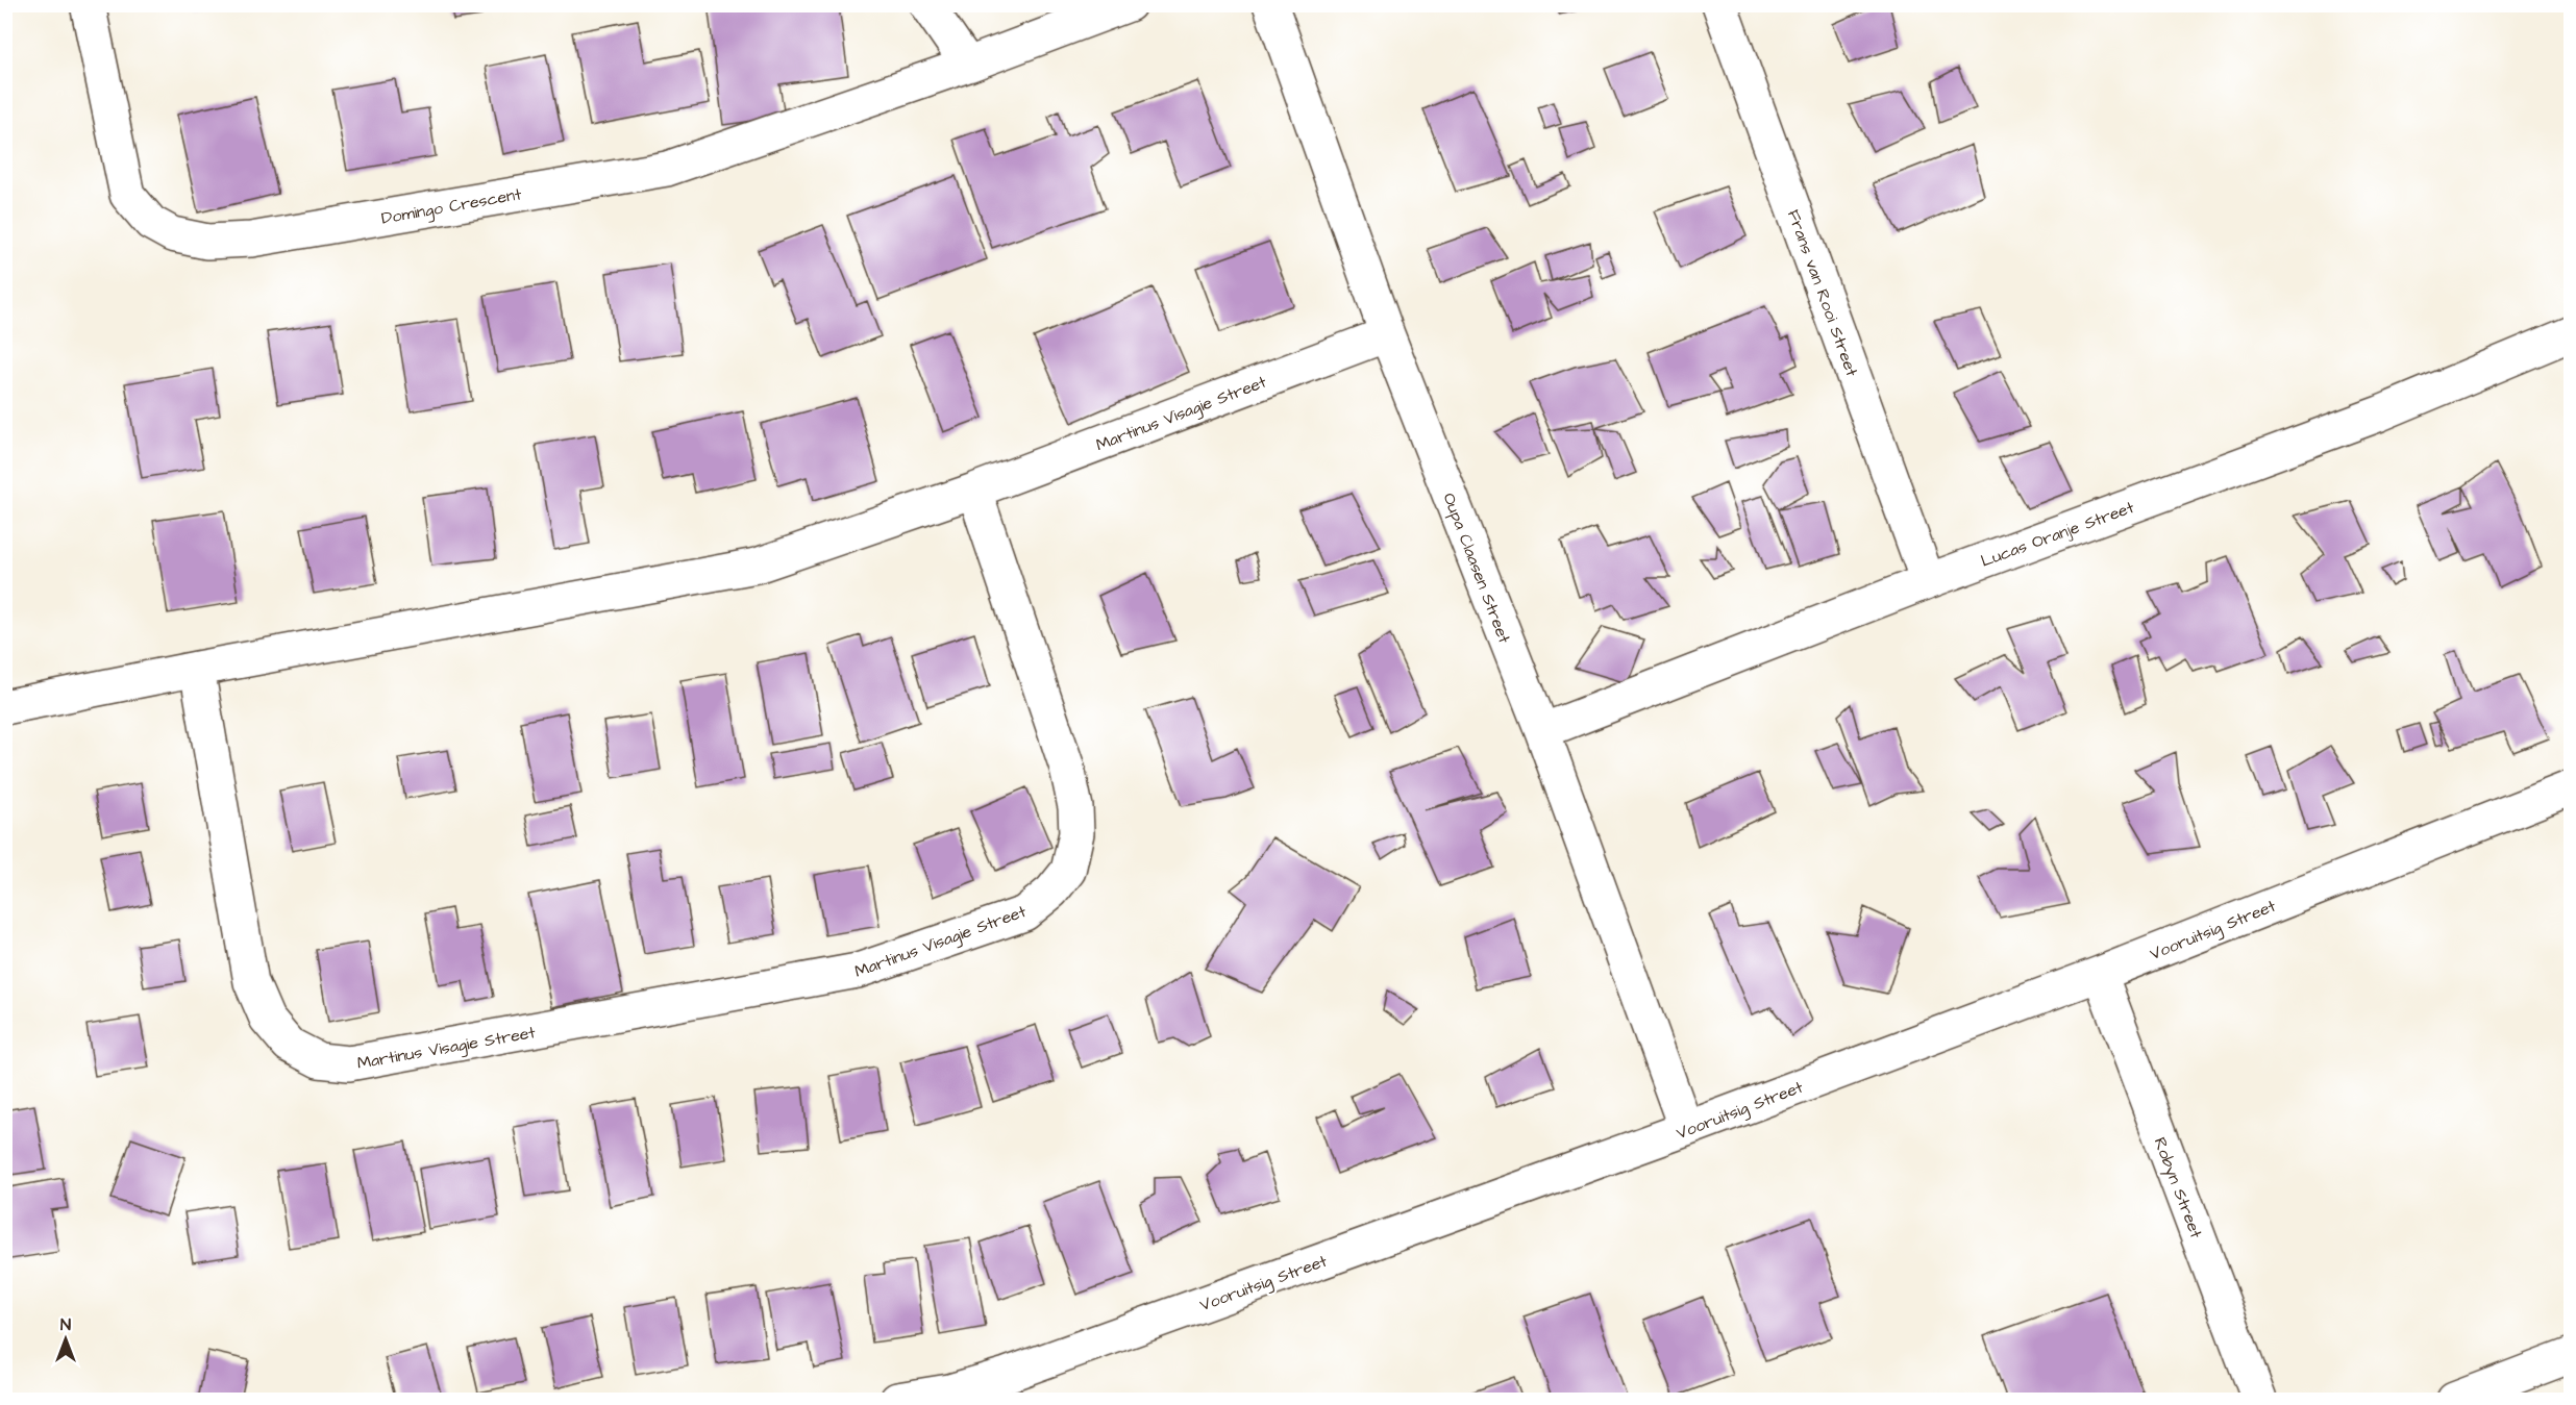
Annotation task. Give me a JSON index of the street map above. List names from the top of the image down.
{
  "streets": {
    "street": [
      "Domingo Crescent",
      "Frans van Rooi Street",
      "Martinus Visagie Street",
      "Lucas Oranje Street",
      "Oupa Claasen Street",
      "Vooruitsig Street",
      "Robyn Street"
    ]
  },
  "crossings": [
    ["Frans van Rooi Street", "Lucas Oranje Street"],
    ["Martinus Visagie Street", "Oupa Claasen Street"],
    ["Lucas Oranje Street", "Oupa Claasen Street"],
    ["Oupa Claasen Street", "Vooruitsig Street"],
    ["Vooruitsig Street", "Robyn Street"]
  ],
  "north": "top"
}
